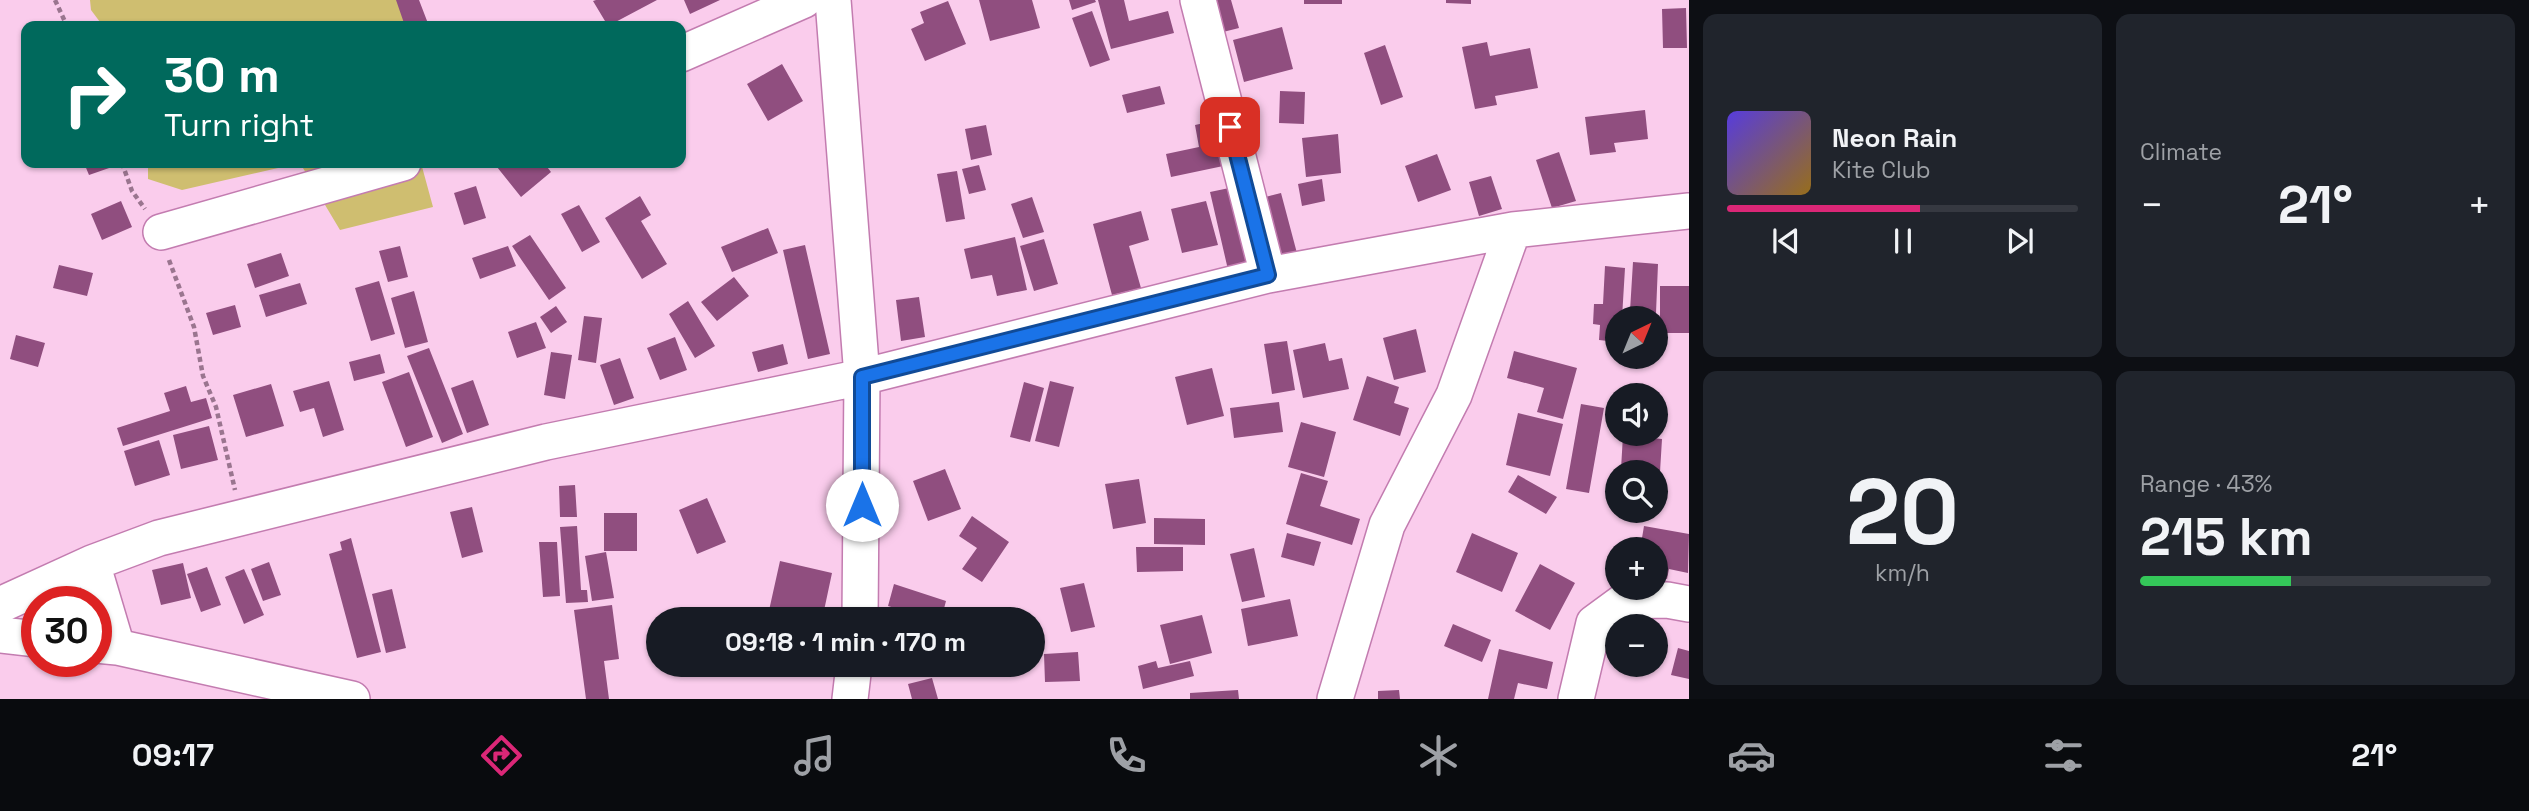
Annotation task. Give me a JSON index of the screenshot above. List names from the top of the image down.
{
  "north": "top right",
  "page": {
    "tile": [
      "Climate",
      ["20", "km/h"],
      ["Range · 43%", "215 km"]
    ],
    "turn": ["30 m", "Turn right"],
    "song": ["Neon Rain", "Kite Club"],
    "heat": ["−", "21°", "+"],
    "map_buttons": ["+", "−"],
    "limit": "30",
    "trip": "09:18 · 1 min · 170 m",
    "tabs": ["09:17", "21°"]
  }
}
